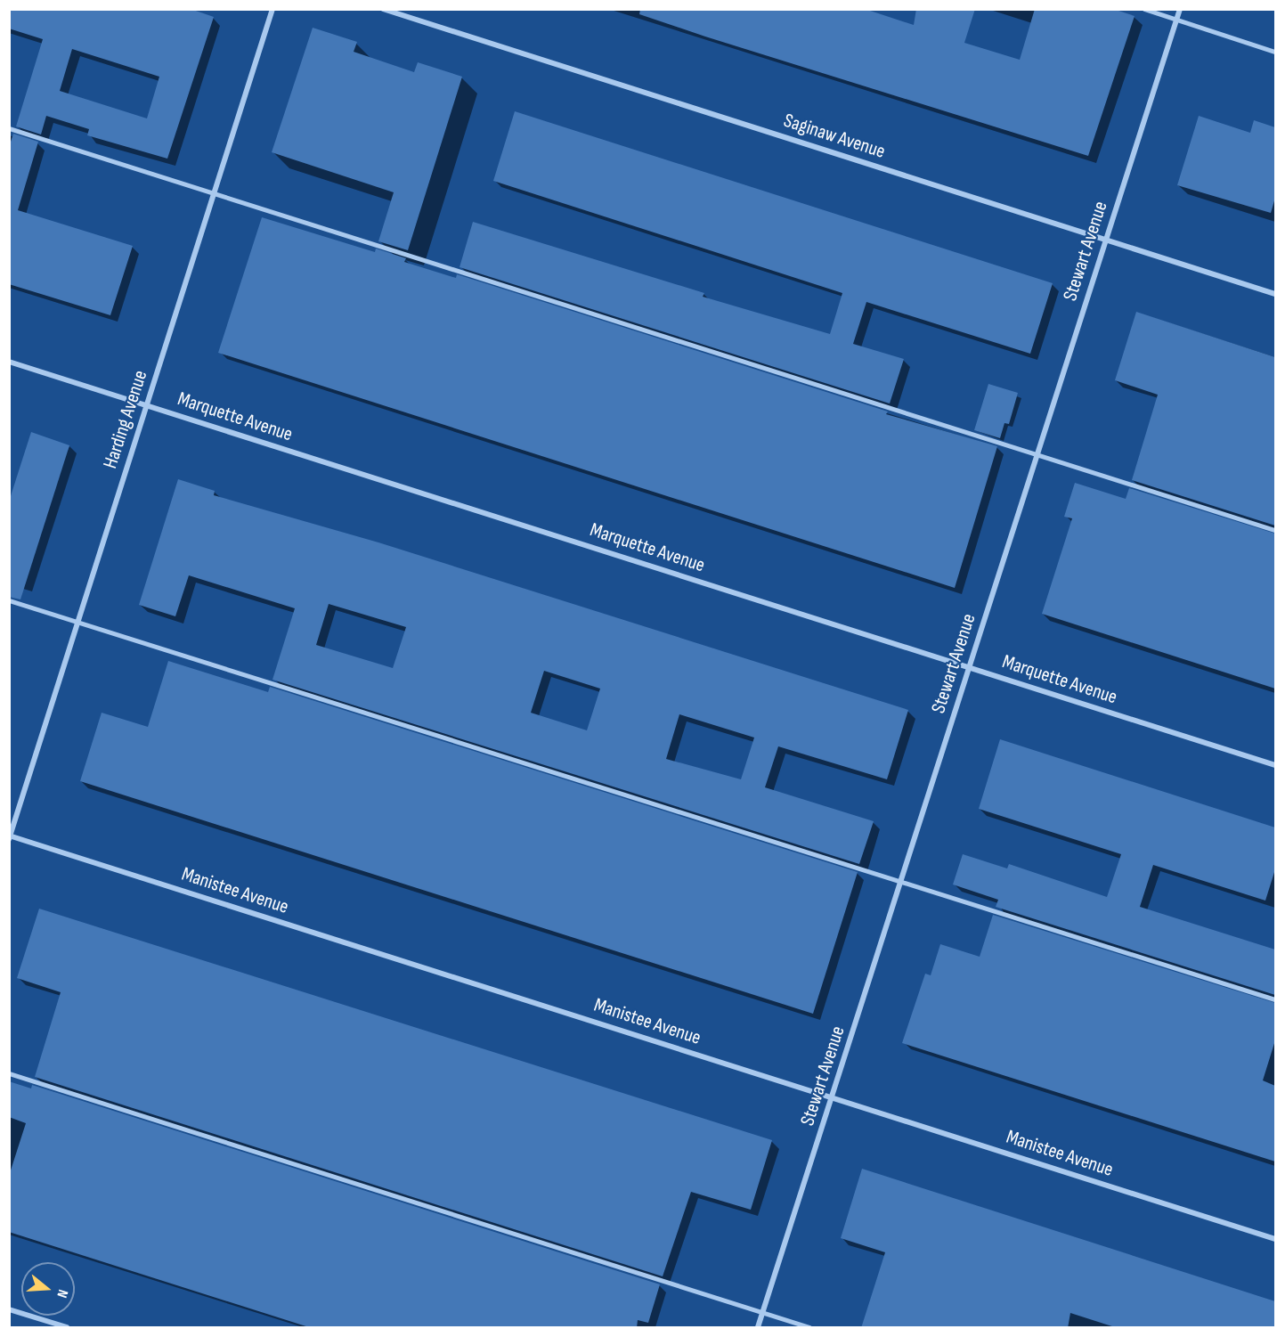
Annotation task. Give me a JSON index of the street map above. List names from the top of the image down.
{
  "streets": {
    "street": [
      "Saginaw Avenue",
      "Stewart Avenue",
      "Marquette Avenue",
      "Harding Avenue",
      "Manistee Avenue"
    ]
  },
  "crossings": [
    ["Saginaw Avenue", "Stewart Avenue"],
    ["Stewart Avenue", "Marquette Avenue"],
    ["Stewart Avenue", "Manistee Avenue"],
    ["Marquette Avenue", "Harding Avenue"],
    ["Harding Avenue", "Manistee Avenue"]
  ],
  "north": "right"
}
